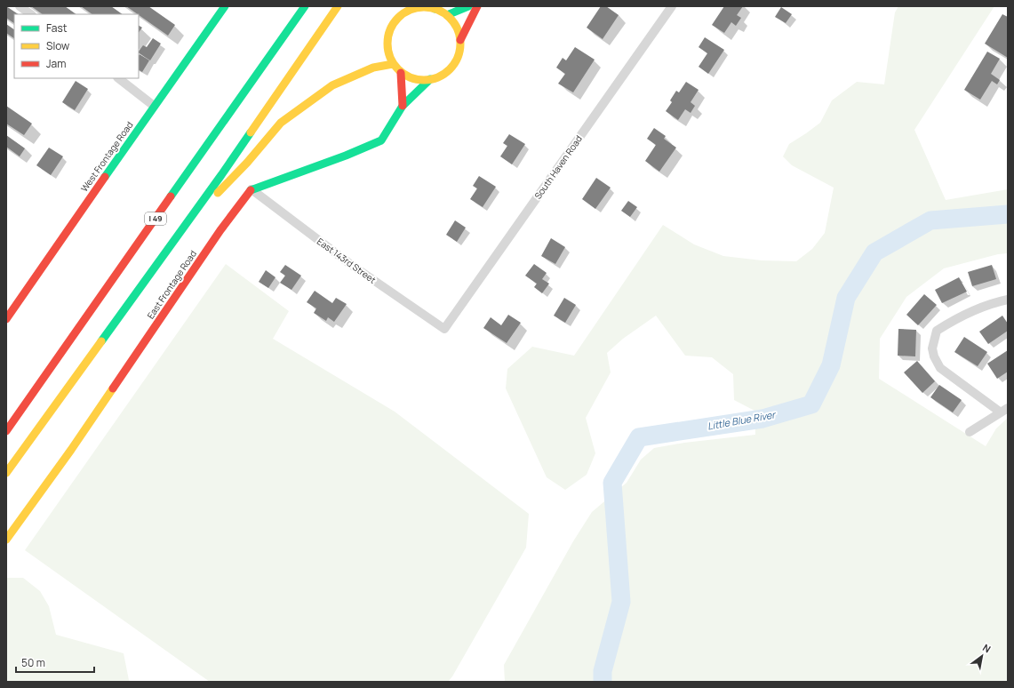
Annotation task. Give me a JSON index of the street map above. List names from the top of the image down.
{
  "streets": {
    "main road": ["West Frontage Road", "I 49", "East Frontage Road"],
    "street": ["South Haven Road", "East 143rd Street"]
  },
  "crossings": [
    ["South Haven Road", "East 143rd Street"],
    ["East 143rd Street", "East Frontage Road"]
  ],
  "water": ["Little Blue River"],
  "legend": ["Fast", "Slow", "Jam"],
  "scale_bar": "50 m",
  "north": "top right"
}
